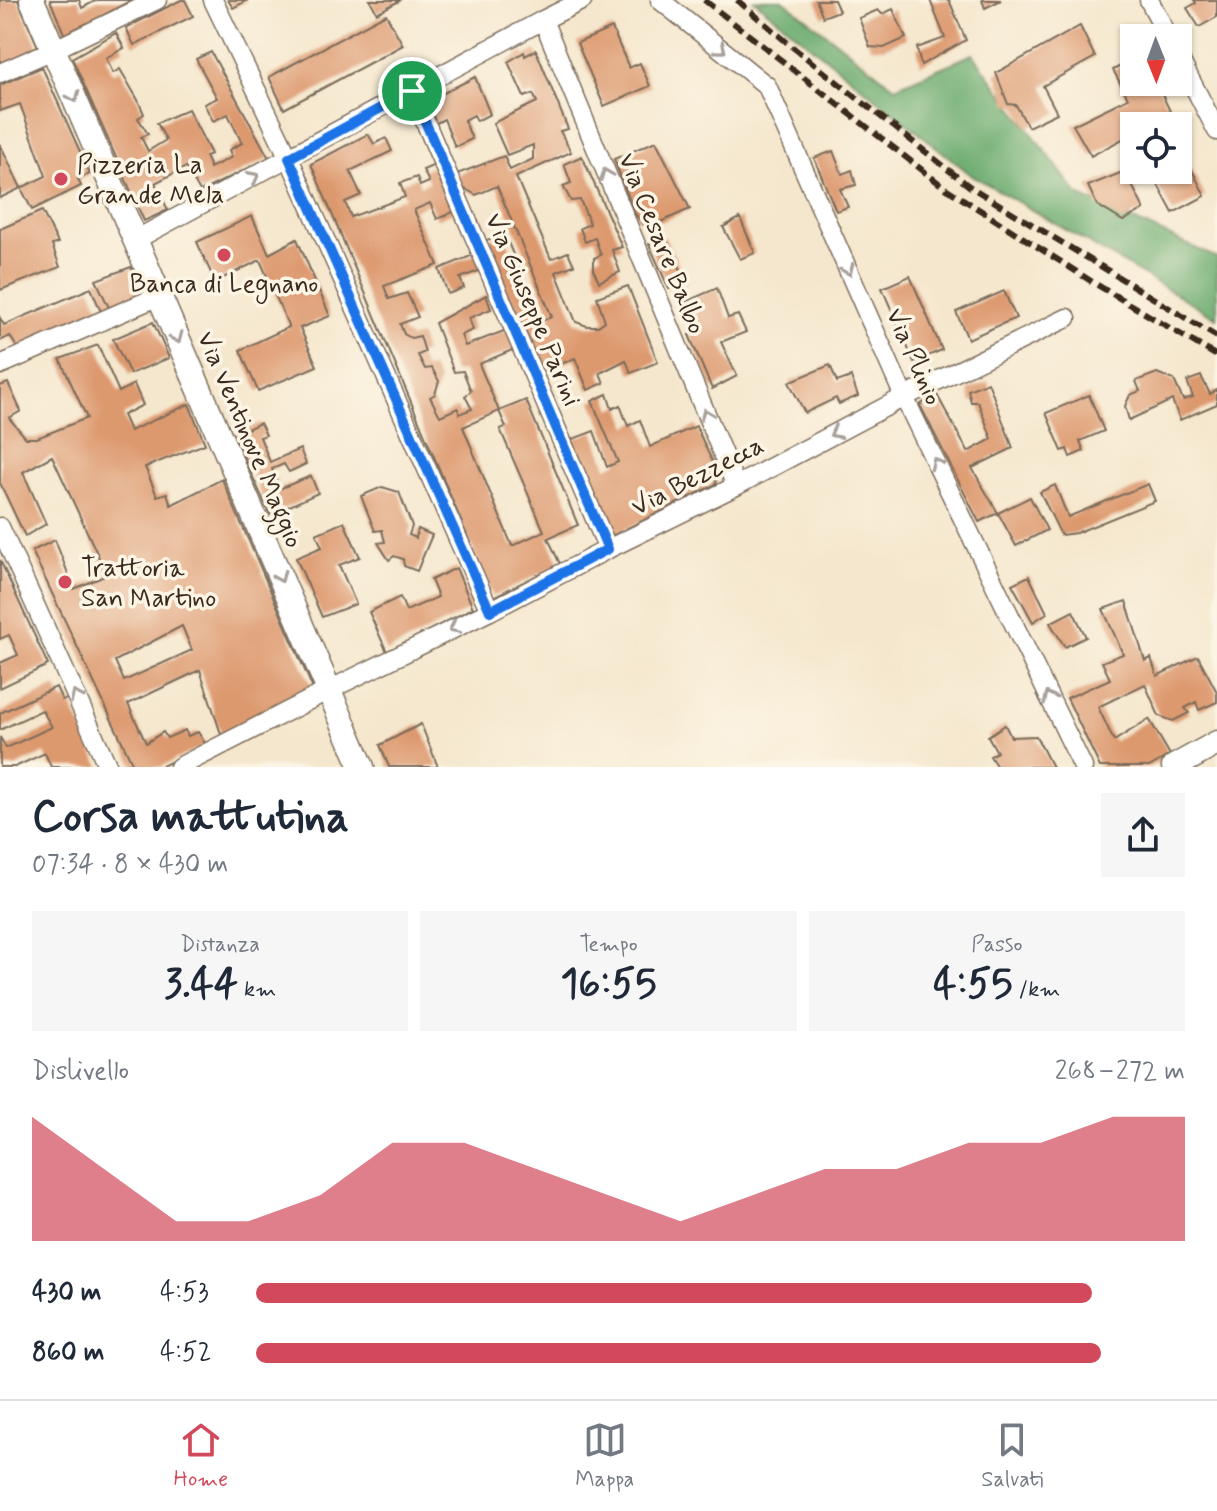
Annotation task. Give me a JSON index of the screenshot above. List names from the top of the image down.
{
  "streets": {
    "street": [
      "Via Cesare Balbo",
      "Via Giuseppe Parini",
      "Via Plinio",
      "Via Ventinove Maggio",
      "Via Bezzecca"
    ]
  },
  "crossings": [
    ["Via Cesare Balbo", "Via Bezzecca"],
    ["Via Giuseppe Parini", "Via Bezzecca"],
    ["Via Plinio", "Via Bezzecca"],
    ["Via Ventinove Maggio", "Via Bezzecca"]
  ],
  "one_way": ["Via Cesare Balbo", "Via Bezzecca"],
  "places": ["Pizzeria La Grande Mela", "Banca di Legnano", "Trattoria San Martino"],
  "north": "bottom",
  "page": {
    "heading": ["Corsa mattutina", "07:34 · 8 × 430 m"],
    "stats": [
      ["Distanza", "3.44 km"],
      ["Tempo", "16:55"],
      ["Passo", "4:55 /km"]
    ],
    "chart": ["Dislivello", "268–272 m"],
    "list": [
      {
        "name": "430 m",
        "note": "4:53"
      },
      {
        "name": "860 m",
        "note": "4:52"
      }
    ],
    "tabs": ["Home", "Mappa", "Salvati"]
  }
}
